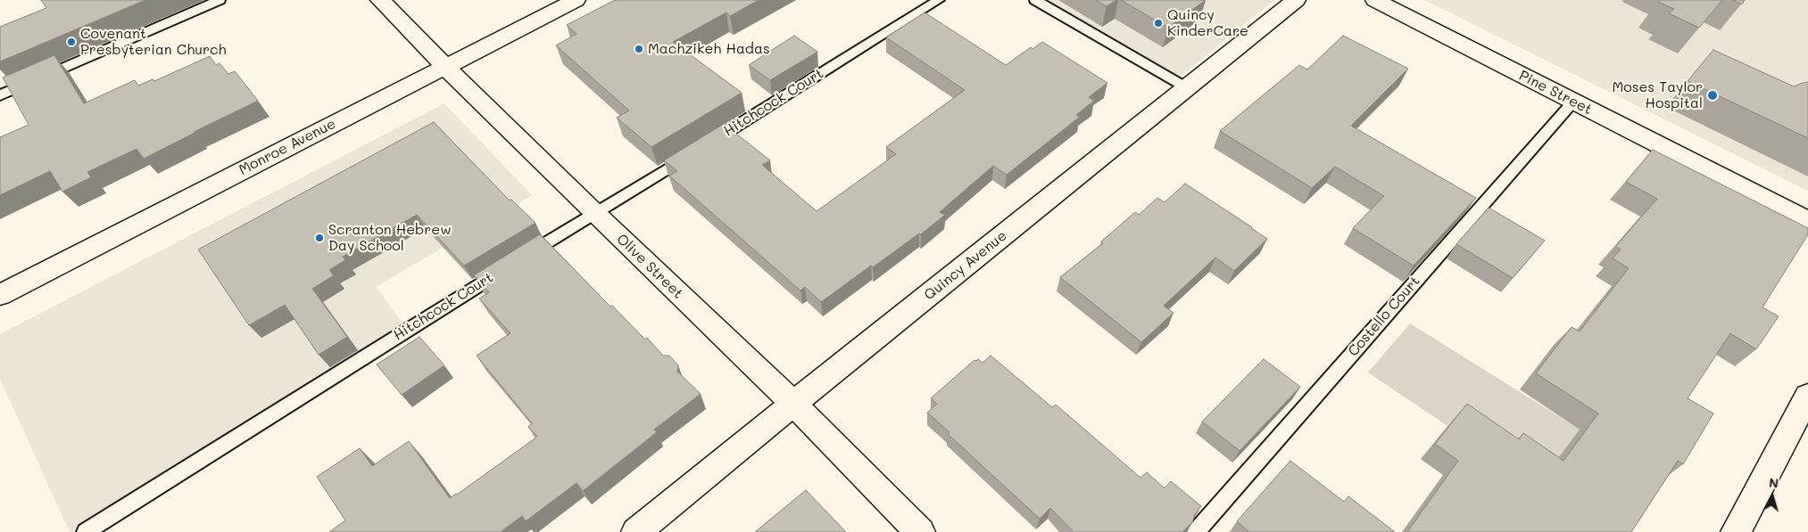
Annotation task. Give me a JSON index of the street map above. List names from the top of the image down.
{
  "streets": {
    "street": [
      "Pine Street",
      "Monroe Avenue",
      "Quincy Avenue",
      "Olive Street"
    ],
    "lane": ["Hitchcock Court", "Costello Court"]
  },
  "crossings": [
    ["Pine Street", "Costello Court"],
    ["Monroe Avenue", "Olive Street"],
    ["Quincy Avenue", "Olive Street"]
  ],
  "places": [
    "Quincy KinderCare",
    "Covenant Presbyterian Church",
    "Machzikeh Hadas",
    "Moses Taylor Hospital",
    "Scranton Hebrew Day School"
  ],
  "north": "top"
}
